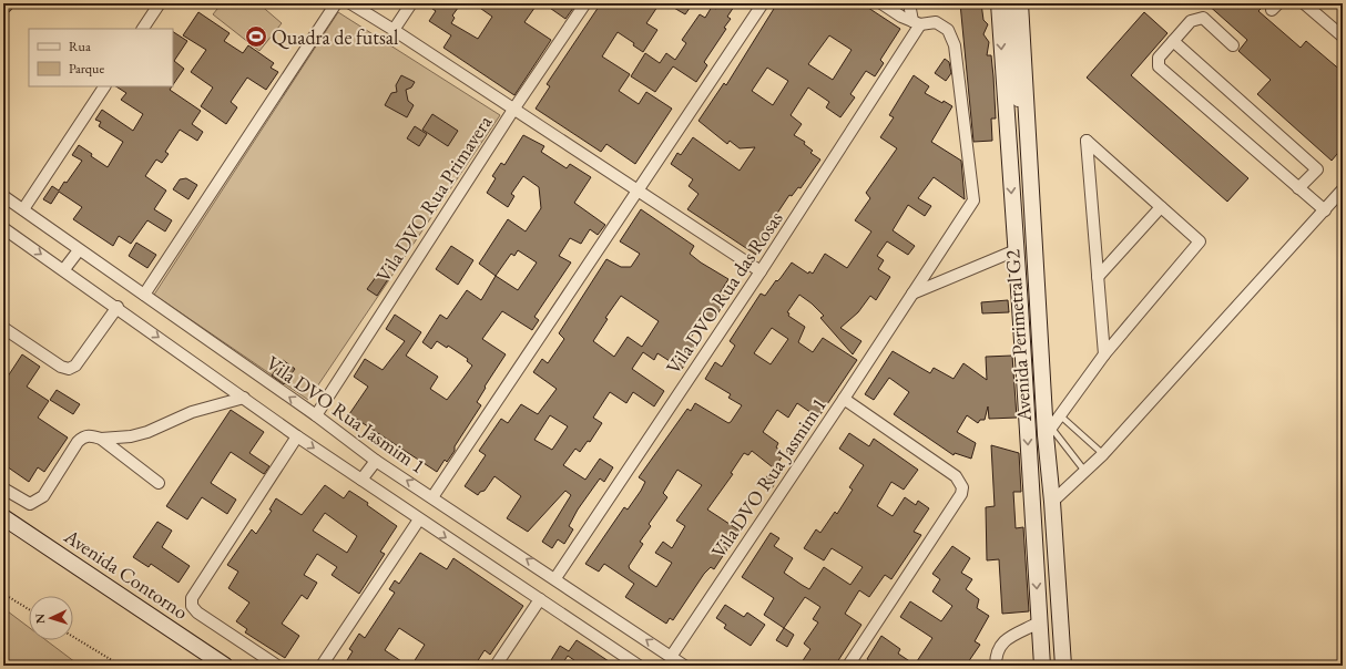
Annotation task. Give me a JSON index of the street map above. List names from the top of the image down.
{
  "streets": {
    "street": [
      "Vila DVO Rua Primavera",
      "Vila DVO Rua das Rosas",
      "Avenida Perimetral G2",
      "Vila DVO Rua Jasmim 1",
      "Avenida Contorno"
    ]
  },
  "crossings": [
    ["Vila DVO Rua Primavera", "Vila DVO Rua Jasmim 1"],
    ["Vila DVO Rua das Rosas", "Vila DVO Rua Jasmim 1"]
  ],
  "places": {
    "sports": ["Quadra de futsal"]
  },
  "legend": ["Rua", "Parque"],
  "north": "left"
}
